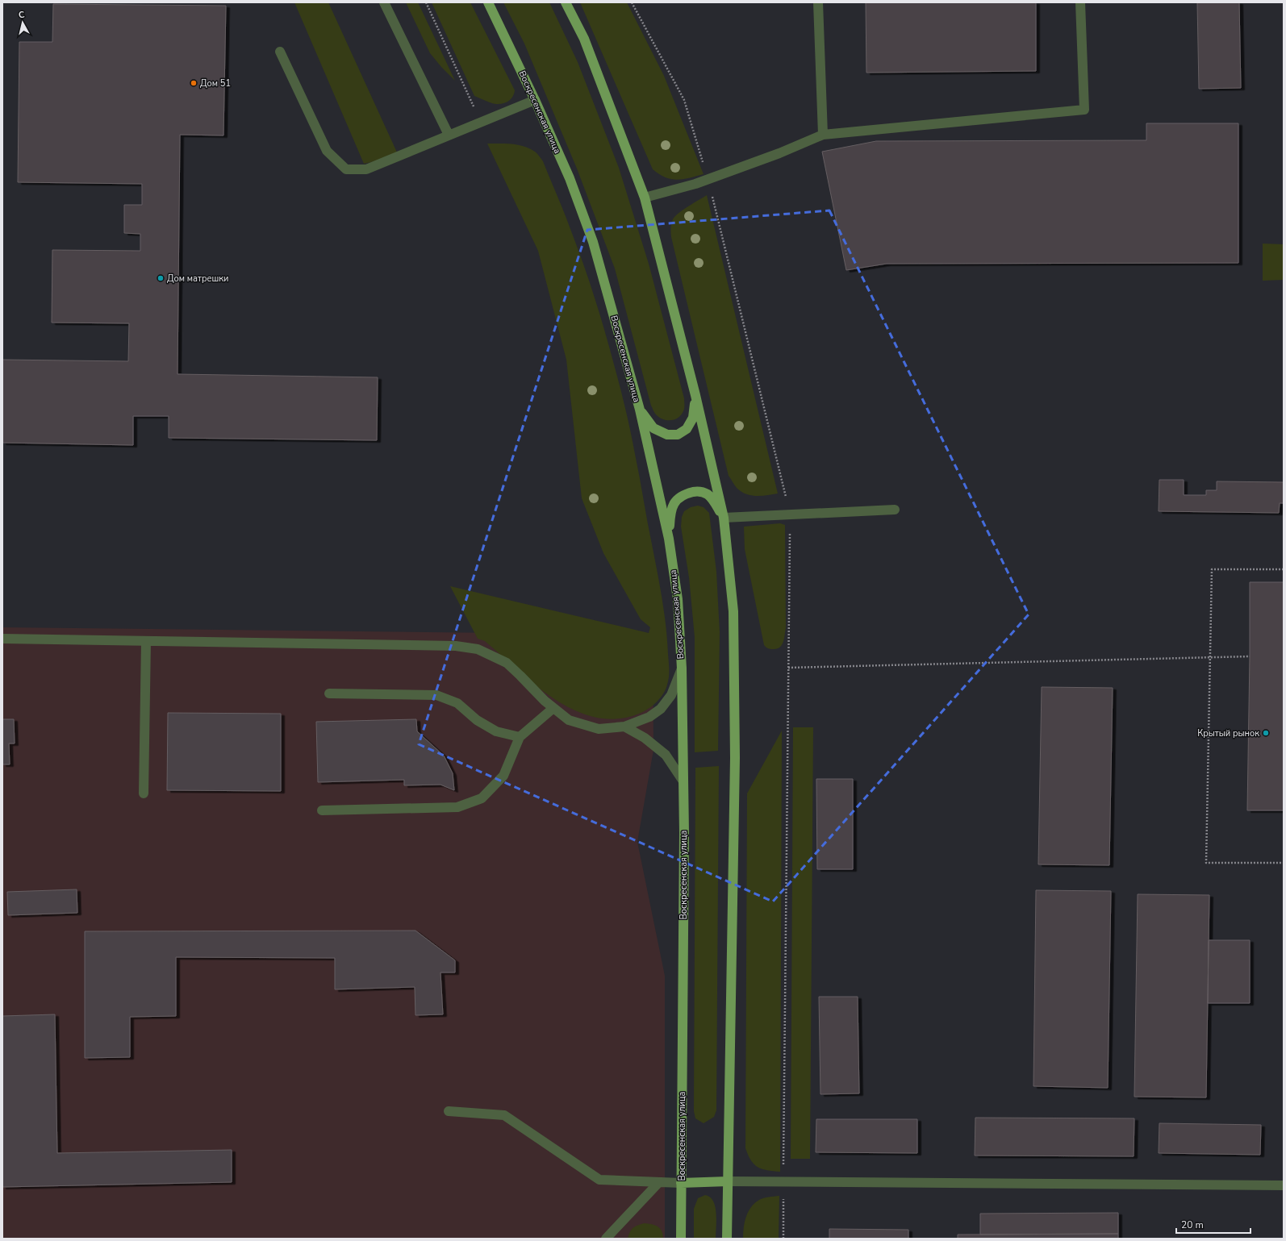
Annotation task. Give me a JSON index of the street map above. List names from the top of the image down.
{
  "streets": {
    "main road": ["Воскресенская улица"]
  },
  "places": ["Дом 51", "Дом матрешки", "Крытый рынок"],
  "scale_bar": "20 m",
  "north": "top"
}
